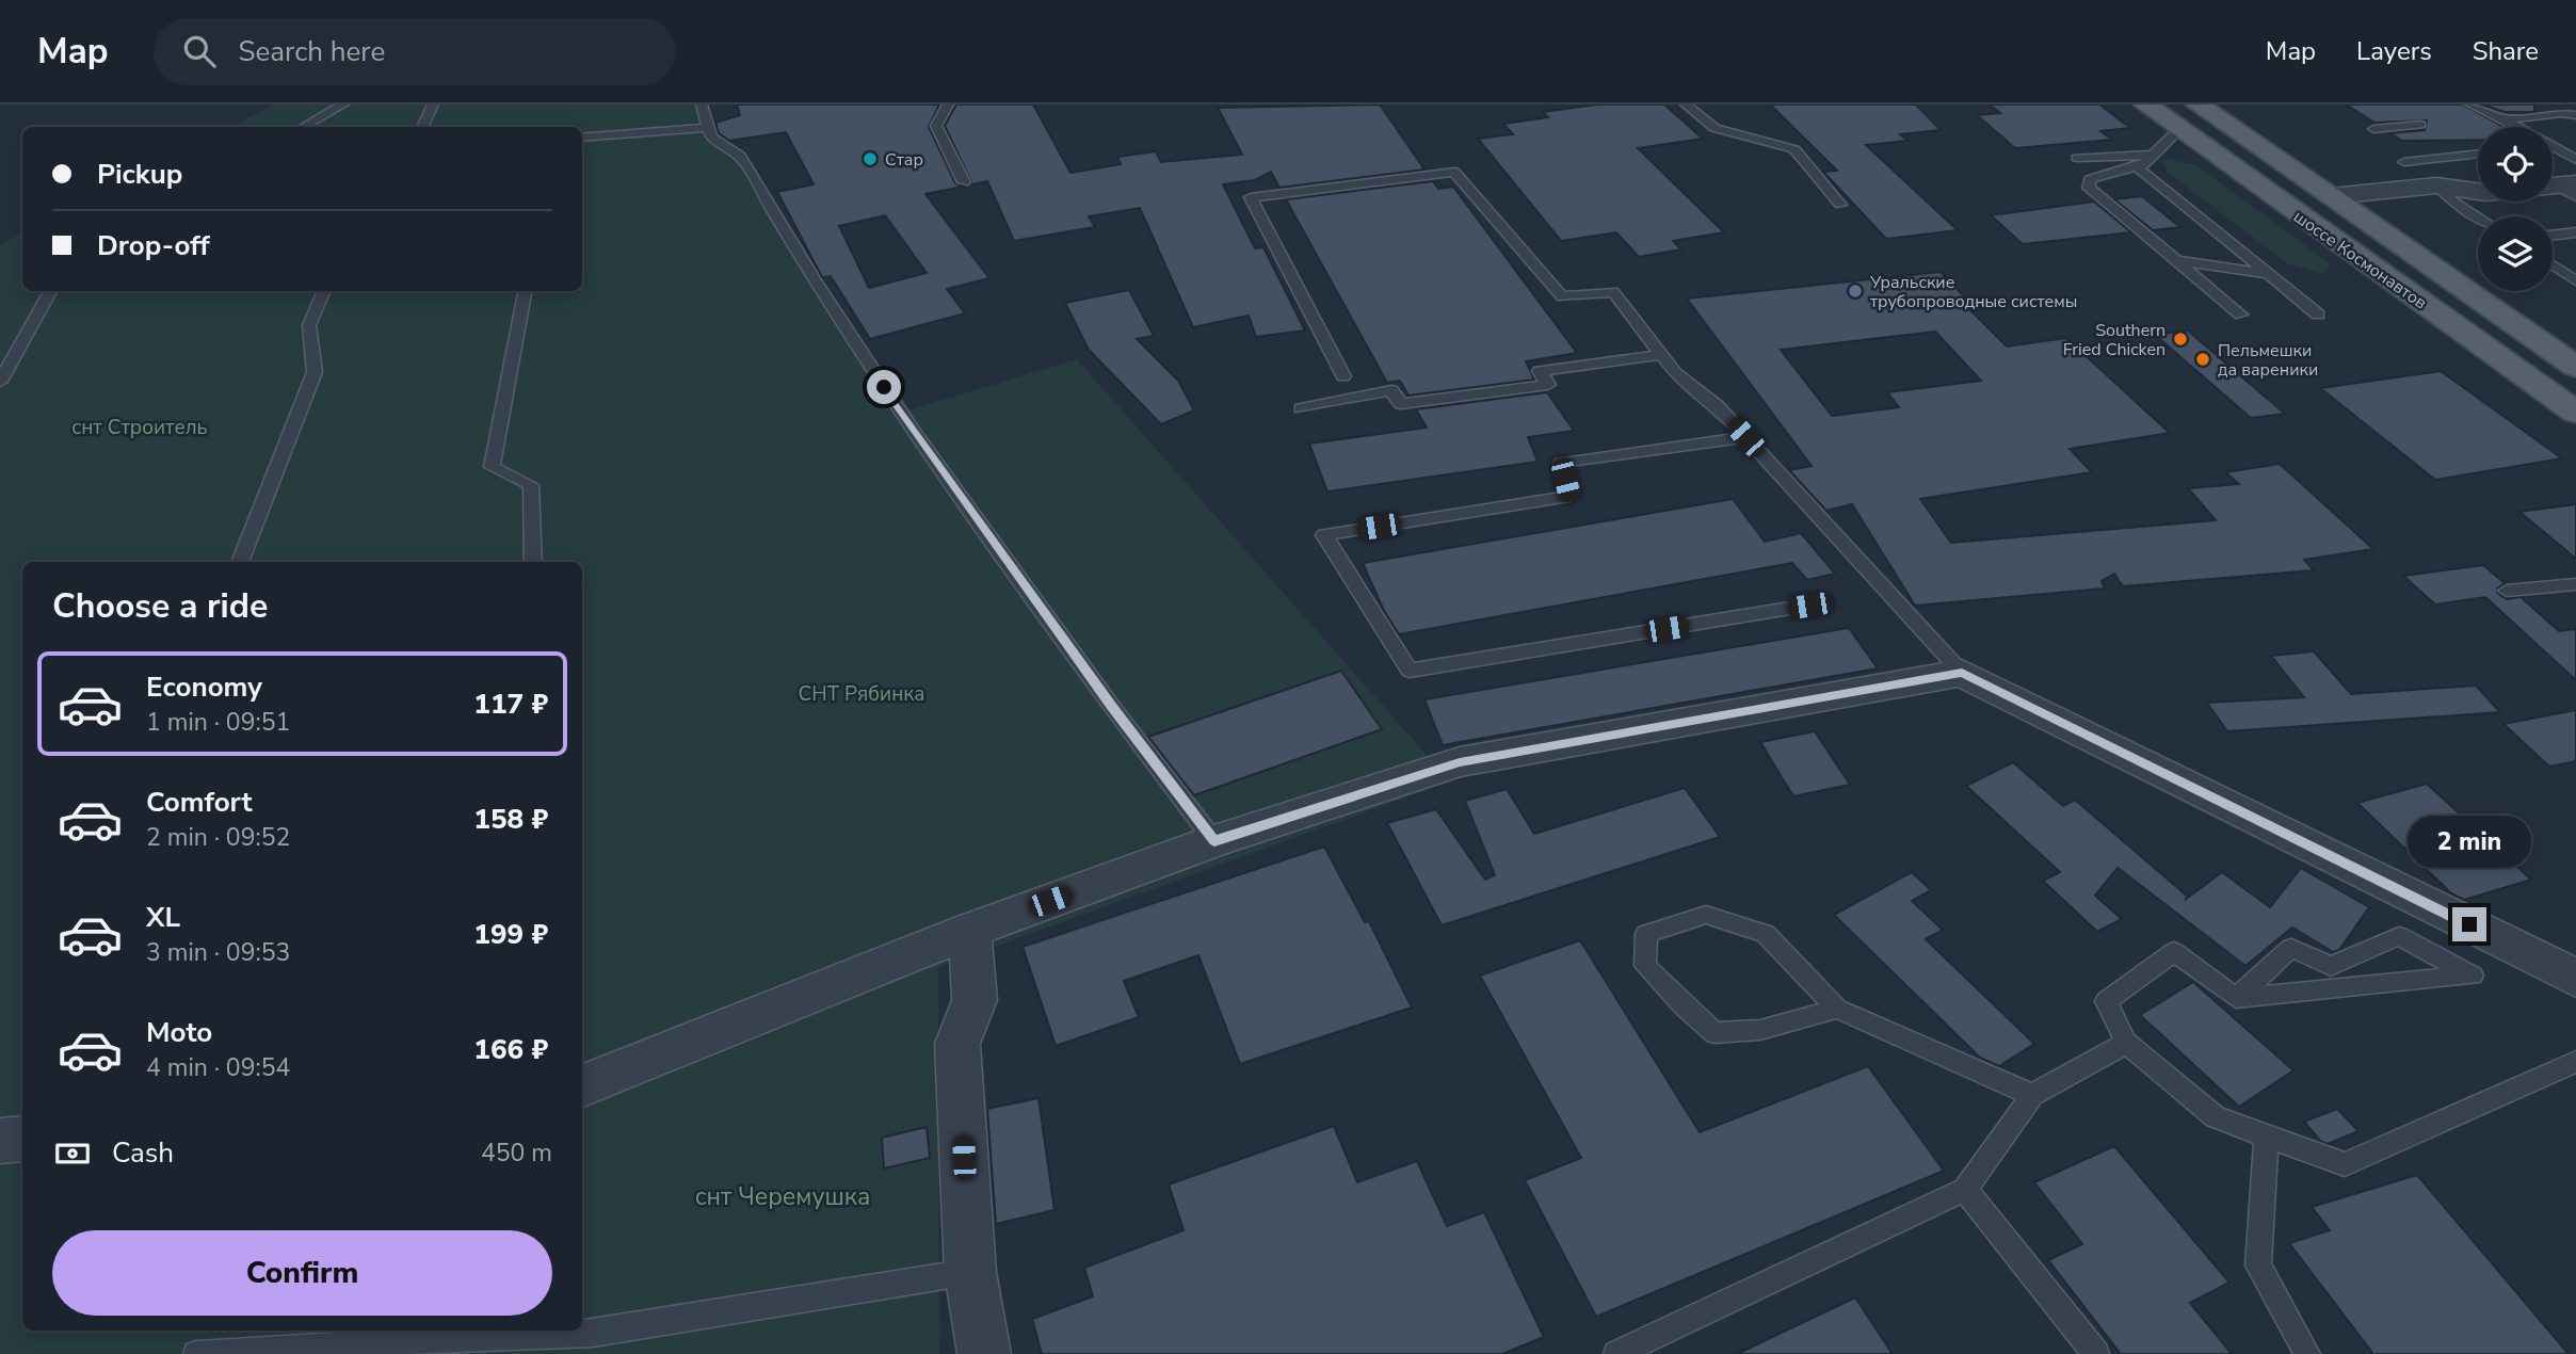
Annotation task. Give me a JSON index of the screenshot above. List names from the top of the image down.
{
  "streets": {
    "main road": ["шоссе Космонавтов"]
  },
  "parks": ["снт Строитель", "СНТ Рябинка", "снт Черемушка"],
  "places": [
    "Стар",
    "Уральские трубопроводные системы",
    "Southern Fried Chicken",
    "Пельмешки да вареники"
  ],
  "page": {
    "header": "Map",
    "search": "Search here",
    "nav": ["Map", "Layers", "Share"],
    "banner": ["Pickup", "Drop-off"],
    "heading": "Choose a ride",
    "list": [
      {
        "name": "Economy",
        "note": "1 min · 09:51",
        "value": "117 ₽"
      },
      {
        "name": "Comfort",
        "note": "2 min · 09:52",
        "value": "158 ₽"
      },
      {
        "name": "XL",
        "note": "3 min · 09:53",
        "value": "199 ₽"
      },
      {
        "name": "Moto",
        "note": "4 min · 09:54",
        "value": "166 ₽"
      }
    ],
    "bubble": "2 min",
    "pay": ["Cash", "450 m"],
    "buttons": "Confirm"
  }
}
